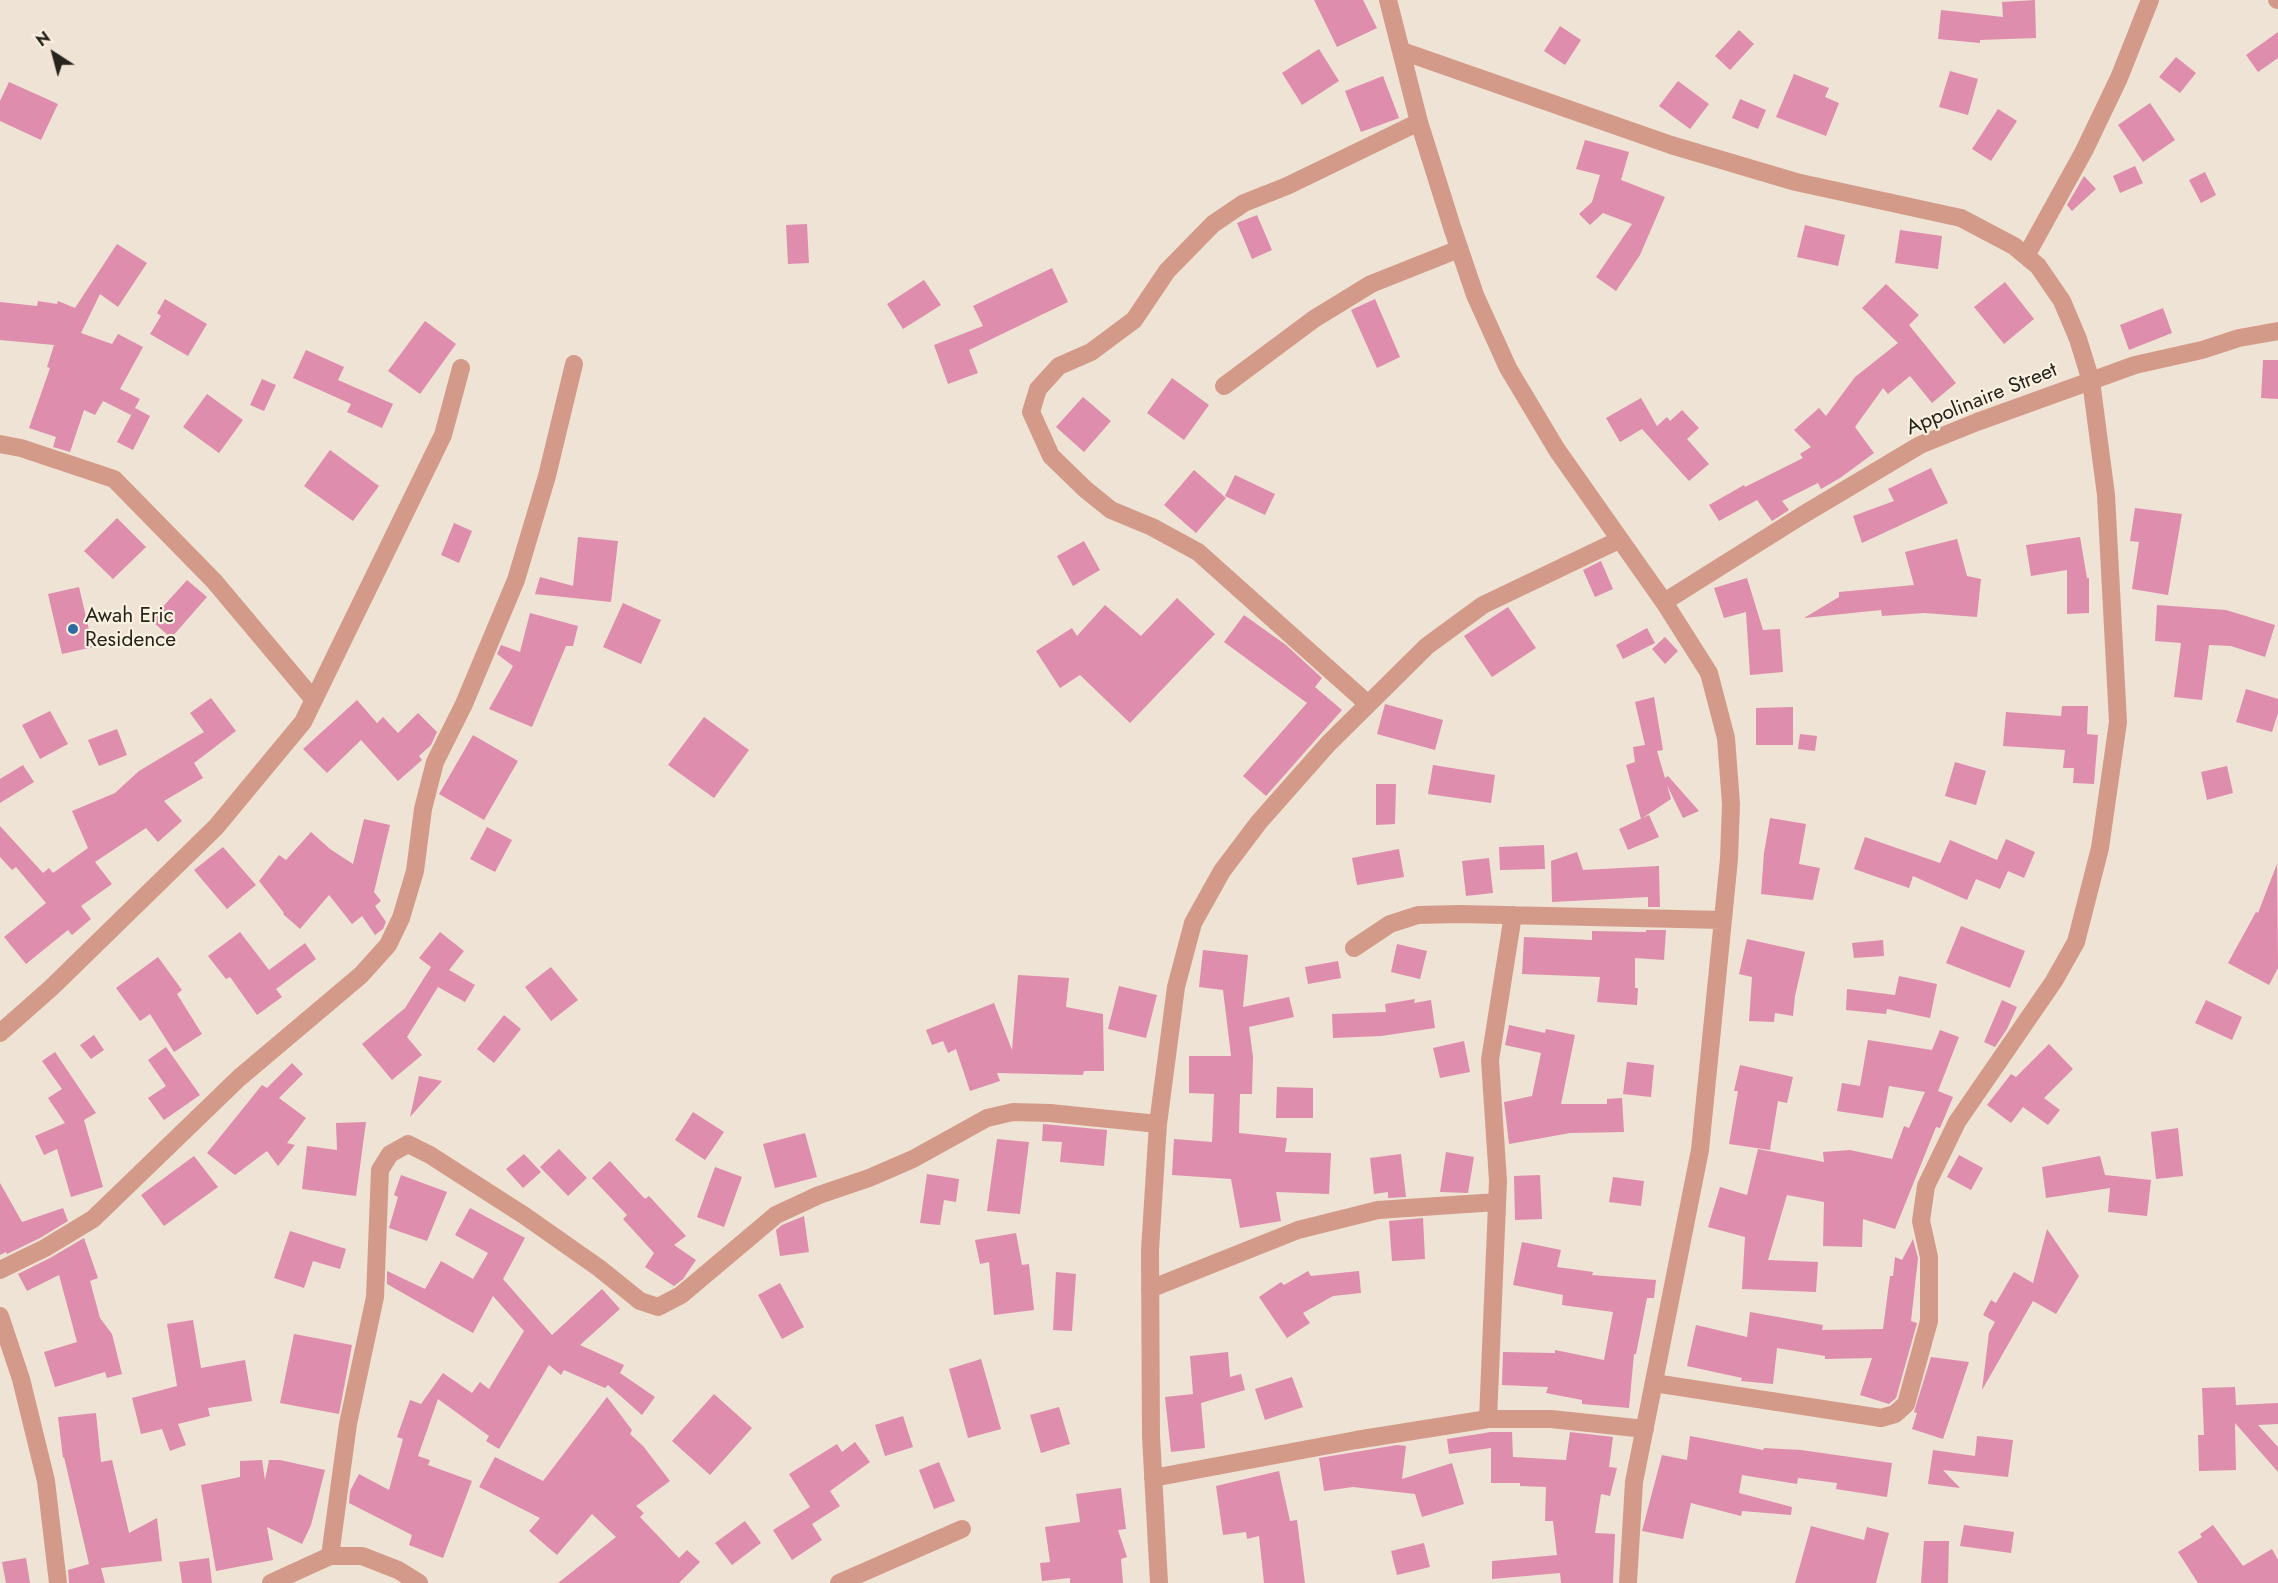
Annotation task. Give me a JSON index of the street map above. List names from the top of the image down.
{
  "streets": {
    "street": ["Appolinaire Street"]
  },
  "places": ["Awah Eric Residence"],
  "north": "top left"
}
